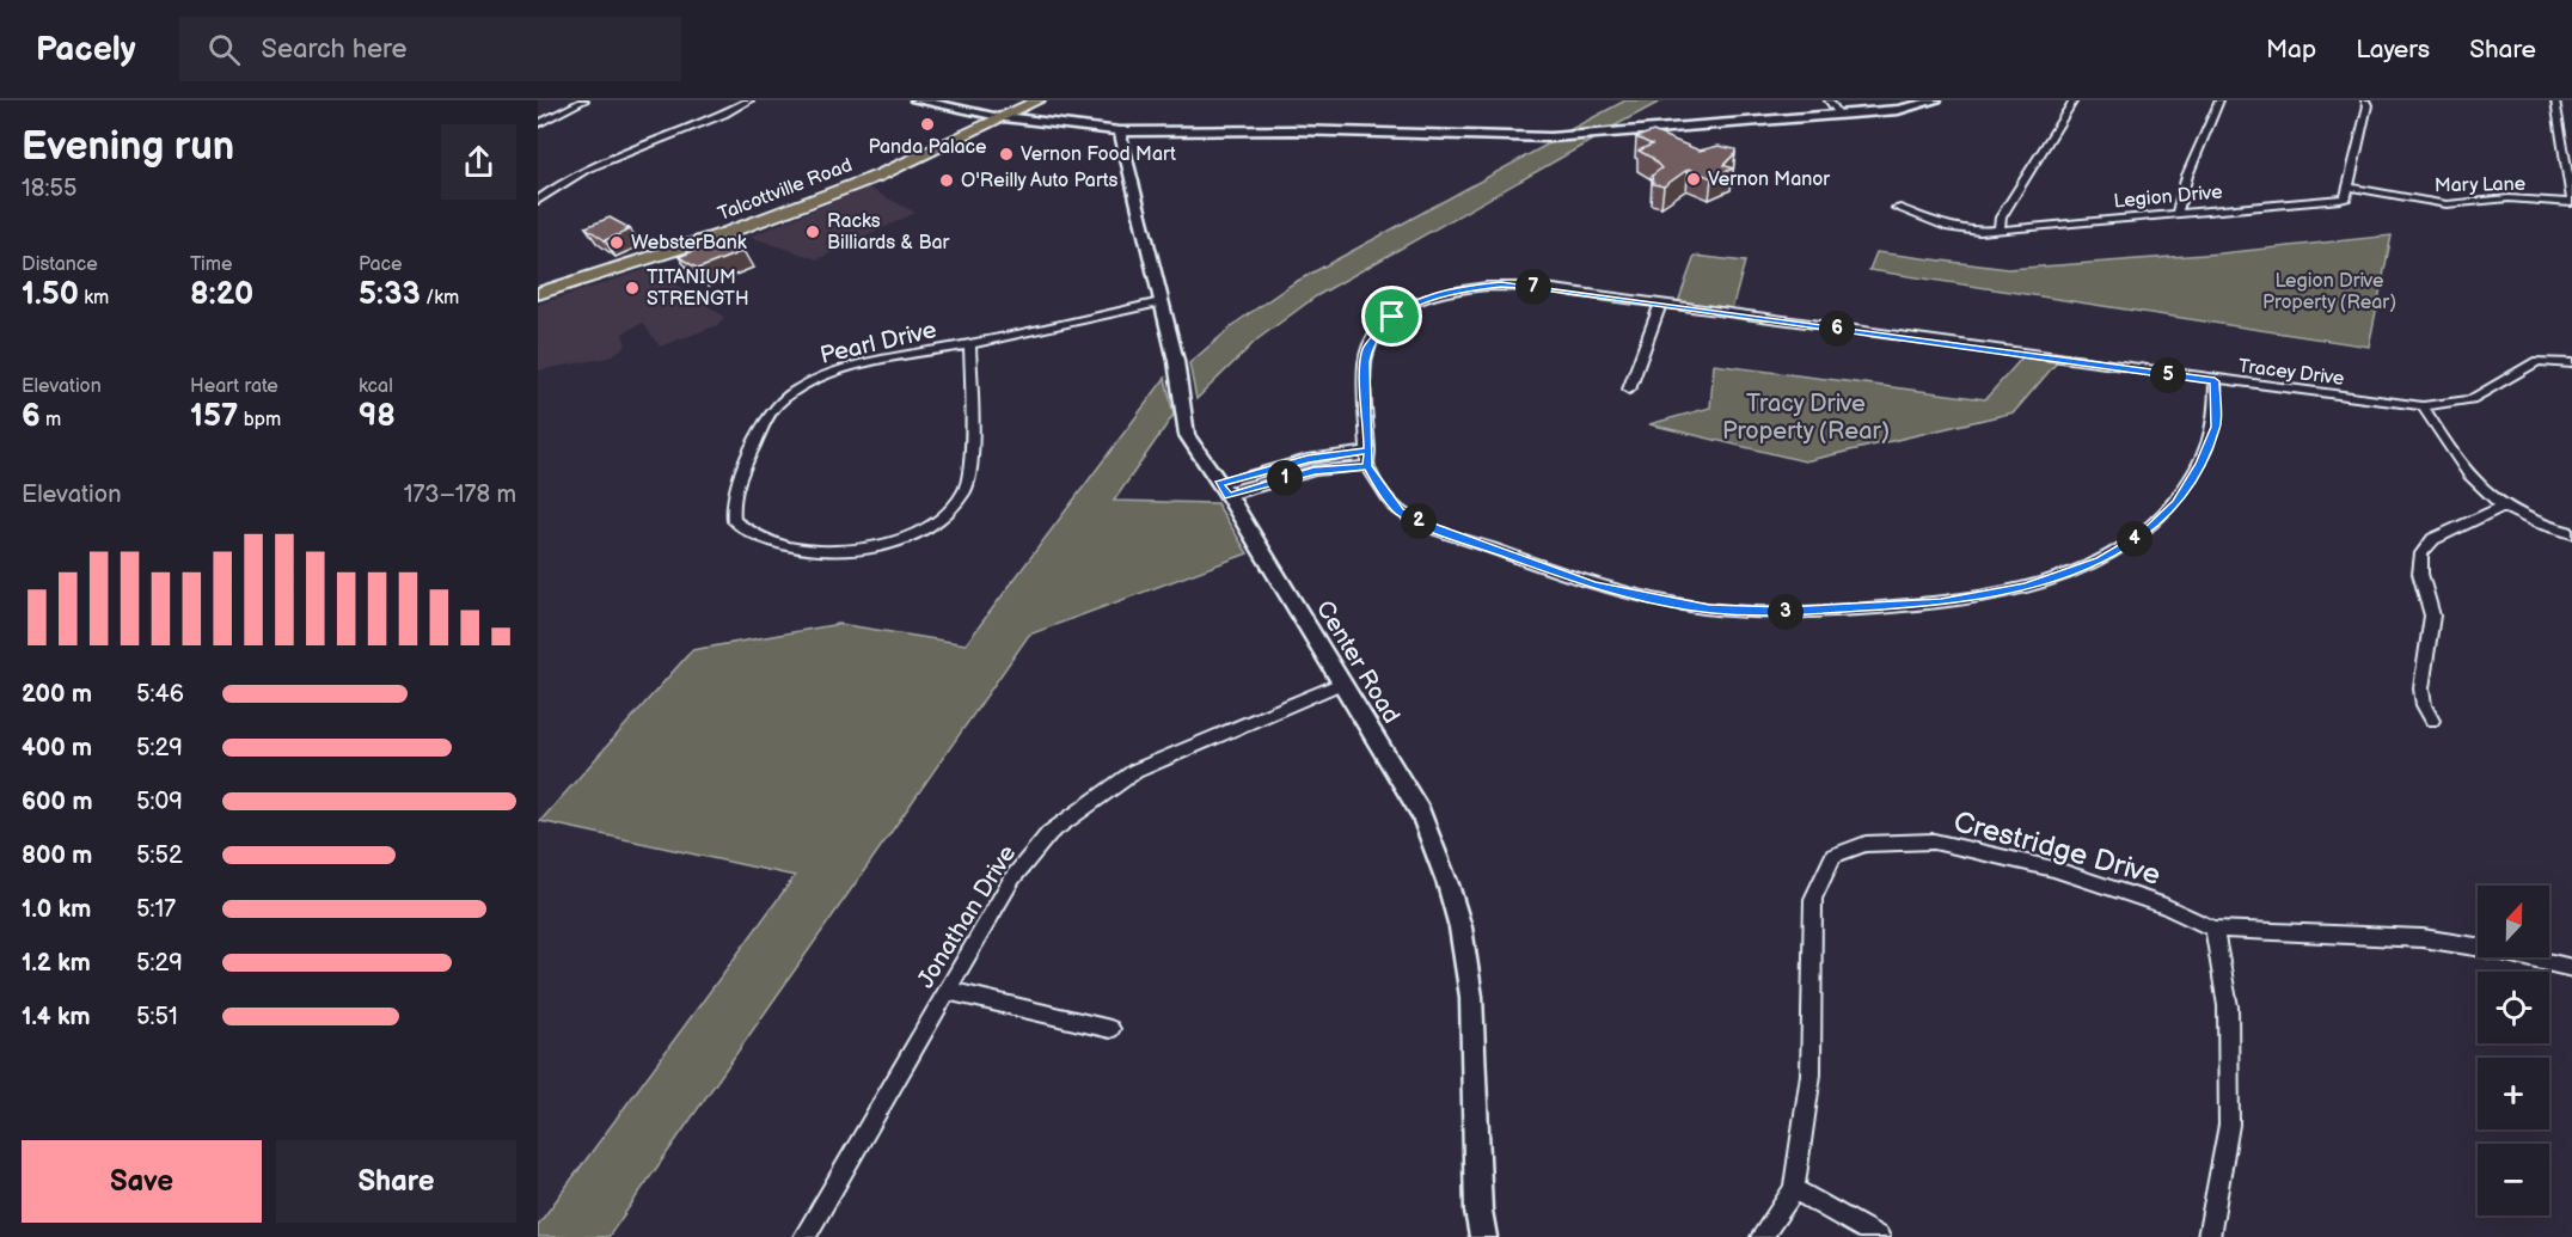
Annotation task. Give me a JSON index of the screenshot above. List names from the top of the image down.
{
  "streets": {
    "main road": ["Talcottville Road"],
    "street": [
      "Mary Lane",
      "Legion Drive",
      "Pearl Drive",
      "Tracey Drive",
      "Center Road",
      "Crestridge Drive",
      "Jonathan Drive"
    ]
  },
  "crossings": [
    ["Mary Lane", "Legion Drive"],
    ["Pearl Drive", "Center Road"],
    ["Center Road", "Jonathan Drive"]
  ],
  "parks": ["Legion Drive Property (Rear)", "Tracy Drive Property (Rear)"],
  "places": [
    "Panda Palace",
    "Vernon Food Mart",
    "Vernon Manor",
    "O'Reilly Auto Parts",
    "Racks Billiards & Bar",
    "WebsterBank",
    "TITANIUM STRENGTH"
  ],
  "north": "top",
  "page": {
    "header": "Pacely",
    "search": "Search here",
    "nav": ["Map", "Layers", "Share"],
    "heading": ["Evening run", "18:55"],
    "stats": [
      ["Distance", "1.50 km"],
      ["Time", "8:20"],
      ["Pace", "5:33 /km"],
      ["Elevation", "6 m"],
      ["Heart rate", "157 bpm"],
      ["kcal", "98"]
    ],
    "pins": [
      "7",
      "6",
      "5",
      "1",
      "2",
      "4",
      "3"
    ],
    "chart": ["Elevation", "173–178 m"],
    "list": [
      {
        "name": "200 m",
        "note": "5:46"
      },
      {
        "name": "400 m",
        "note": "5:29"
      },
      {
        "name": "600 m",
        "note": "5:09"
      },
      {
        "name": "800 m",
        "note": "5:52"
      },
      {
        "name": "1.0 km",
        "note": "5:17"
      },
      {
        "name": "1.2 km",
        "note": "5:29"
      },
      {
        "name": "1.4 km",
        "note": "5:51"
      }
    ],
    "map_buttons": ["+", "−"],
    "buttons": ["Save", "Share"]
  }
}
